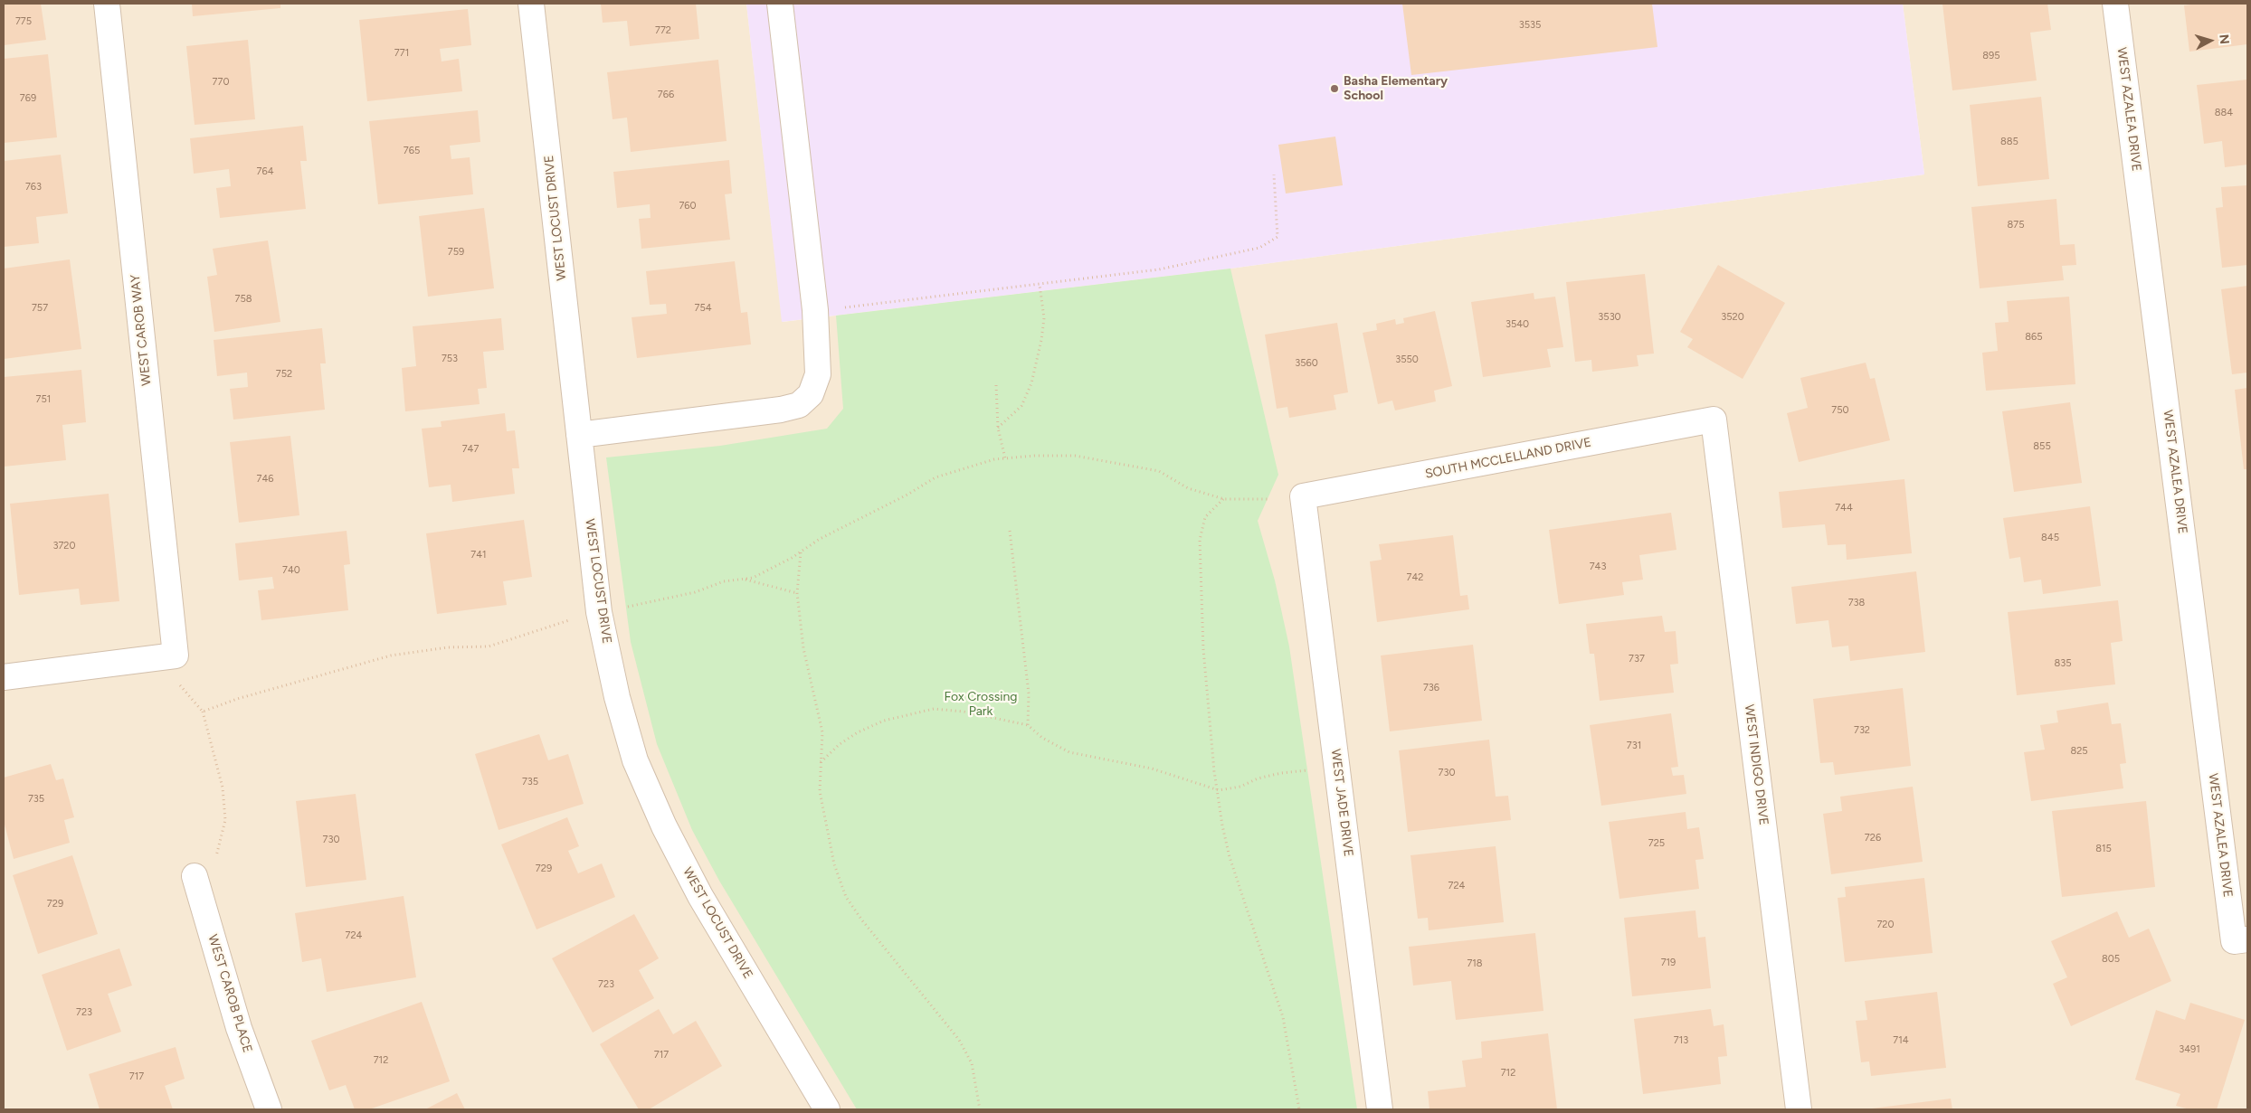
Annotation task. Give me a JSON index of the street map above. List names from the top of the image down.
{
  "streets": {
    "street": [
      "WEST AZALEA DRIVE",
      "WEST LOCUST DRIVE",
      "WEST CAROB WAY",
      "SOUTH MCCLELLAND DRIVE",
      "WEST INDIGO DRIVE",
      "WEST JADE DRIVE",
      "WEST CAROB PLACE"
    ]
  },
  "crossings": [
    ["SOUTH MCCLELLAND DRIVE", "WEST INDIGO DRIVE"],
    ["SOUTH MCCLELLAND DRIVE", "WEST JADE DRIVE"]
  ],
  "parks": ["Fox Crossing Park"],
  "places": ["Basha Elementary School"],
  "house_numbers": [
    "775",
    "3535",
    "772",
    "771",
    "895",
    "770",
    "766",
    "769",
    "884",
    "885",
    "765",
    "764",
    "763",
    "760",
    "875",
    "759",
    "758",
    "757",
    "754",
    "3530",
    "3520",
    "3540",
    "865",
    "753",
    "3550",
    "3560",
    "752",
    "751",
    "750",
    "855",
    "747",
    "746",
    "744",
    "845",
    "3720",
    "741",
    "743",
    "740",
    "742",
    "738",
    "737",
    "835",
    "736",
    "732",
    "731",
    "825",
    "730",
    "735",
    "735",
    "726",
    "730",
    "725",
    "815",
    "729",
    "724",
    "729",
    "720",
    "724",
    "805",
    "719",
    "718",
    "723",
    "723",
    "713",
    "714",
    "3491",
    "717",
    "712",
    "712",
    "717"
  ],
  "north": "right"
}
